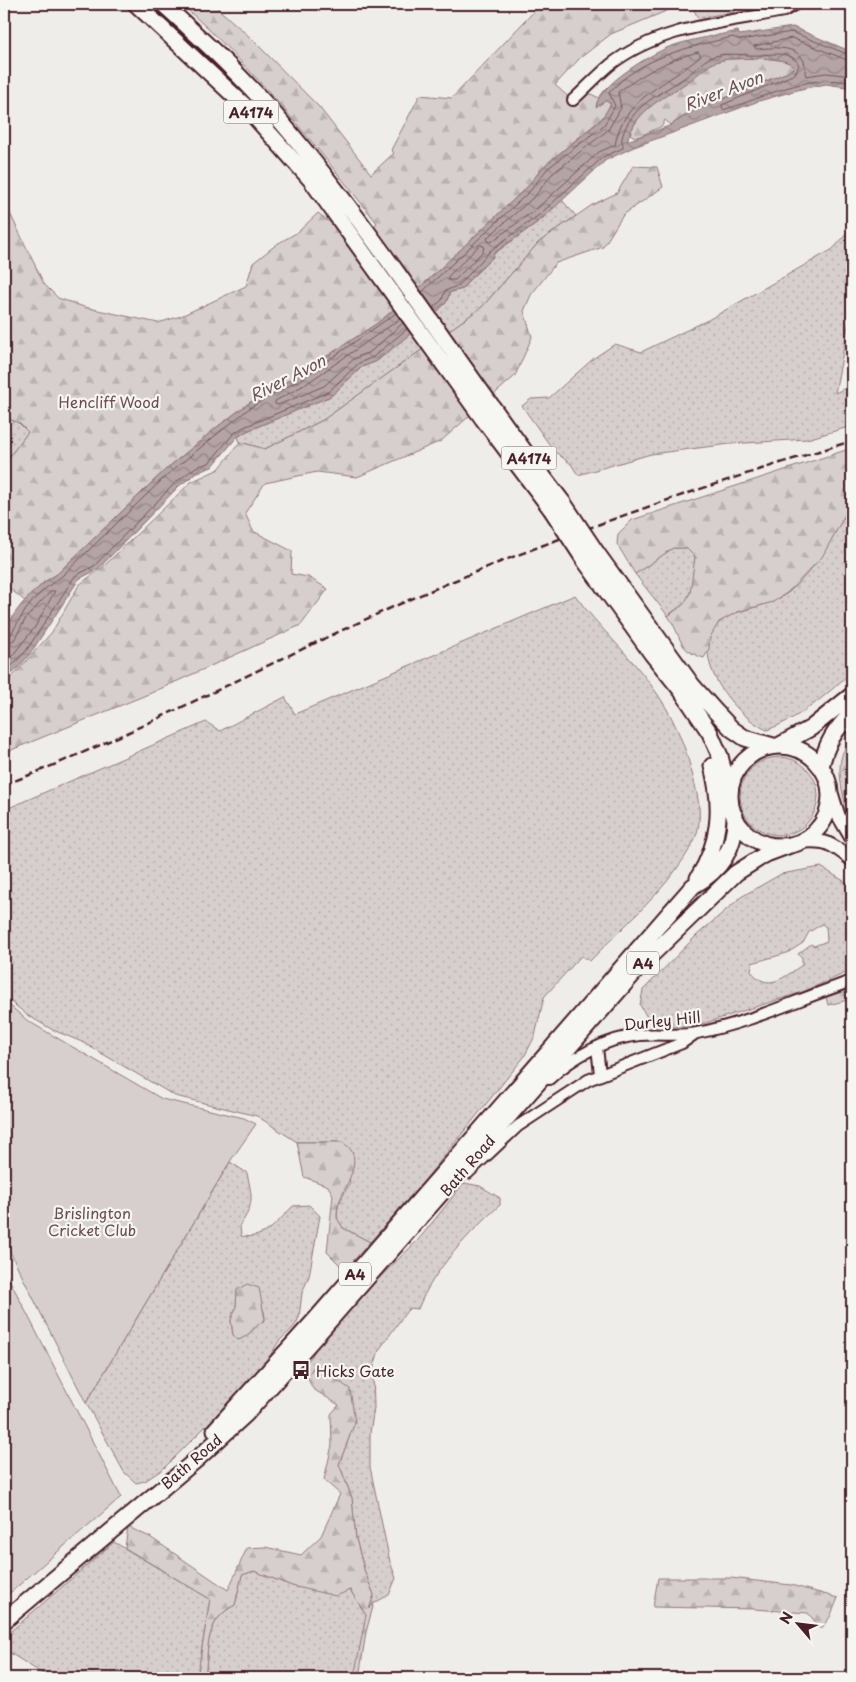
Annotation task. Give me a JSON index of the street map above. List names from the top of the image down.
{
  "streets": {
    "highway": ["A4174", "A4", "Bath Road"],
    "street": ["Durley Hill"]
  },
  "crossings": [
    ["A4174", "Bath Road"],
    ["Durley Hill", "Bath Road"]
  ],
  "water": ["River Avon"],
  "parks": ["Hencliff Wood", "Brislington Cricket Club"],
  "places": {
    "bus stop": ["Hicks Gate"]
  },
  "north": "top left"
}
